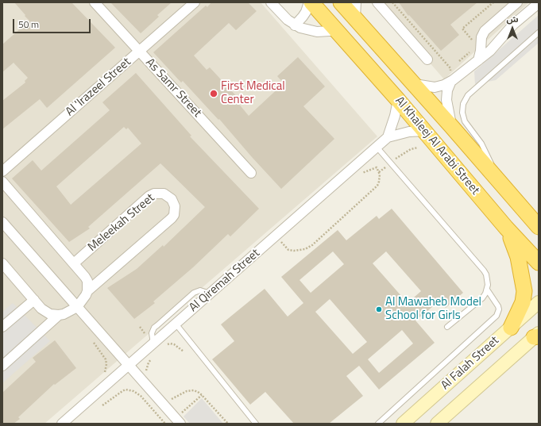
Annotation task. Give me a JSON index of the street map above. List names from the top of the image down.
{
  "streets": {
    "highway": ["Al Khaleej Al Arabi Street"],
    "main road": ["Al Falah Street"],
    "street": [
      "Al 'Irazeel Street",
      "As Samr Street",
      "Meleekah Street",
      "Al Qiremah Street"
    ]
  },
  "crossings": [
    ["Al 'Irazeel Street", "As Samr Street"],
    ["Al Khaleej Al Arabi Street", "Al Qiremah Street"]
  ],
  "places": ["First Medical Center", "Al Mawaheb Model School for Girls"],
  "scale_bar": "50 m",
  "north": "top"
}
